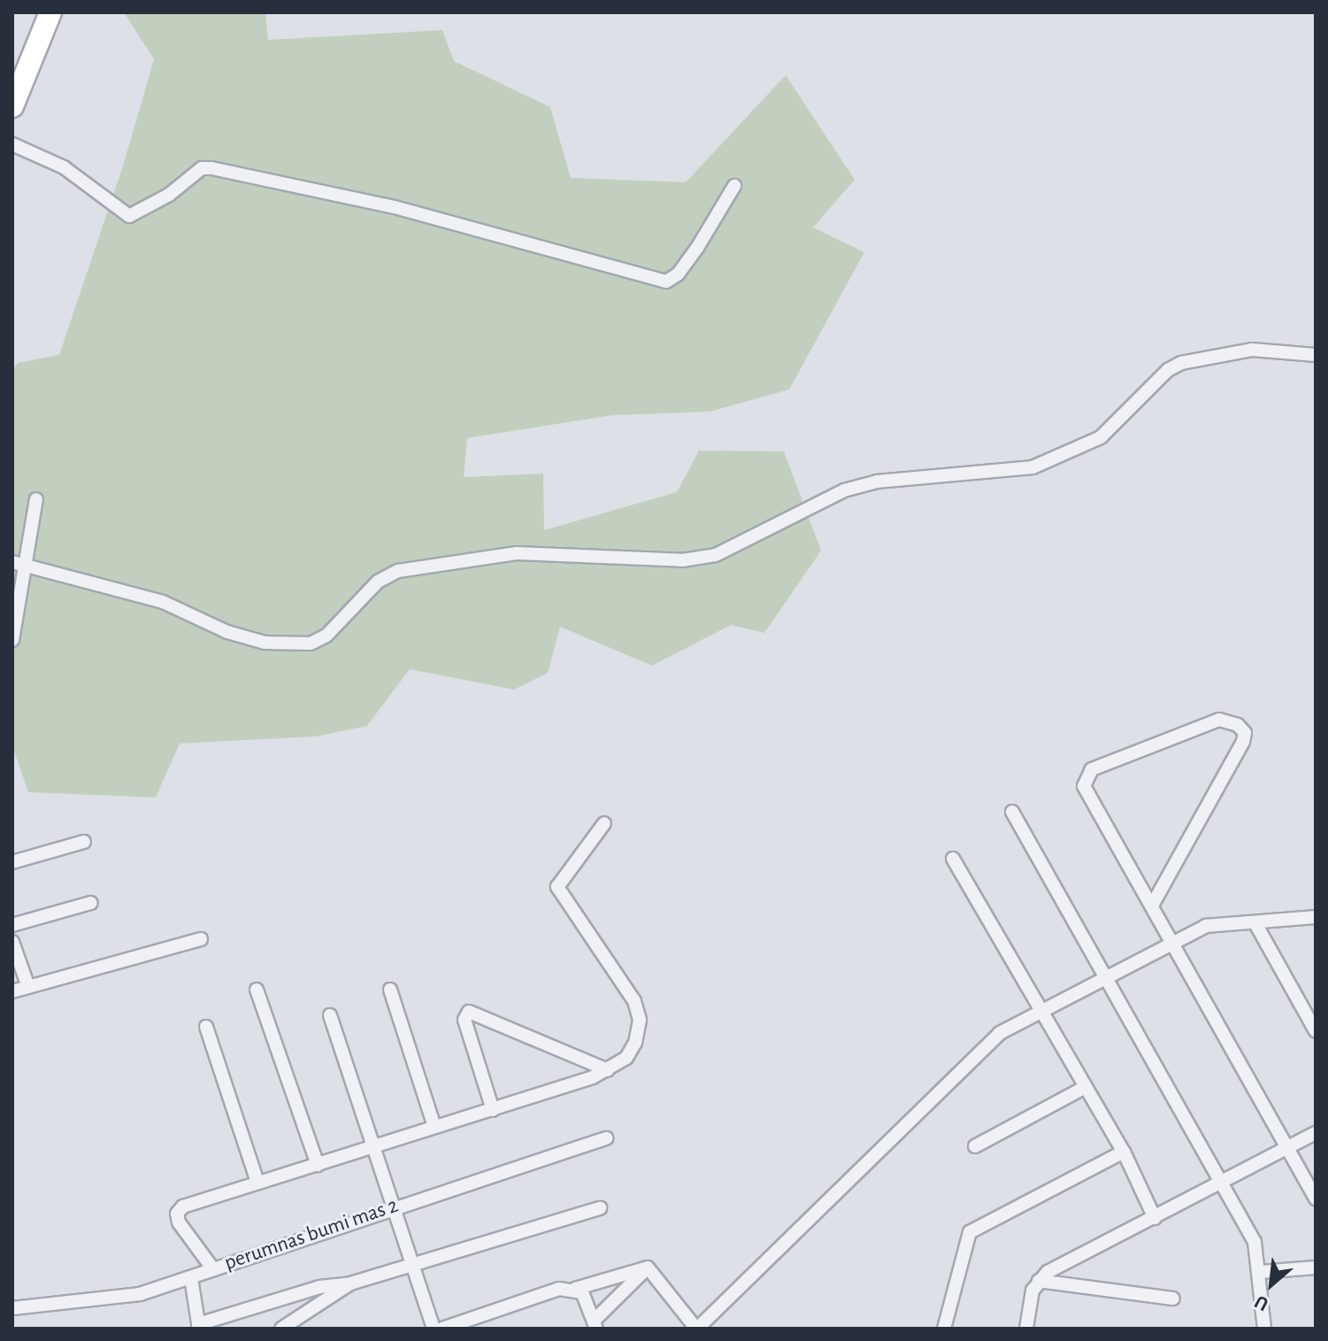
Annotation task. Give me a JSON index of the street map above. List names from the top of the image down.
{
  "streets": {
    "street": ["perumnas bumi mas 2"]
  },
  "north": "bottom left"
}
